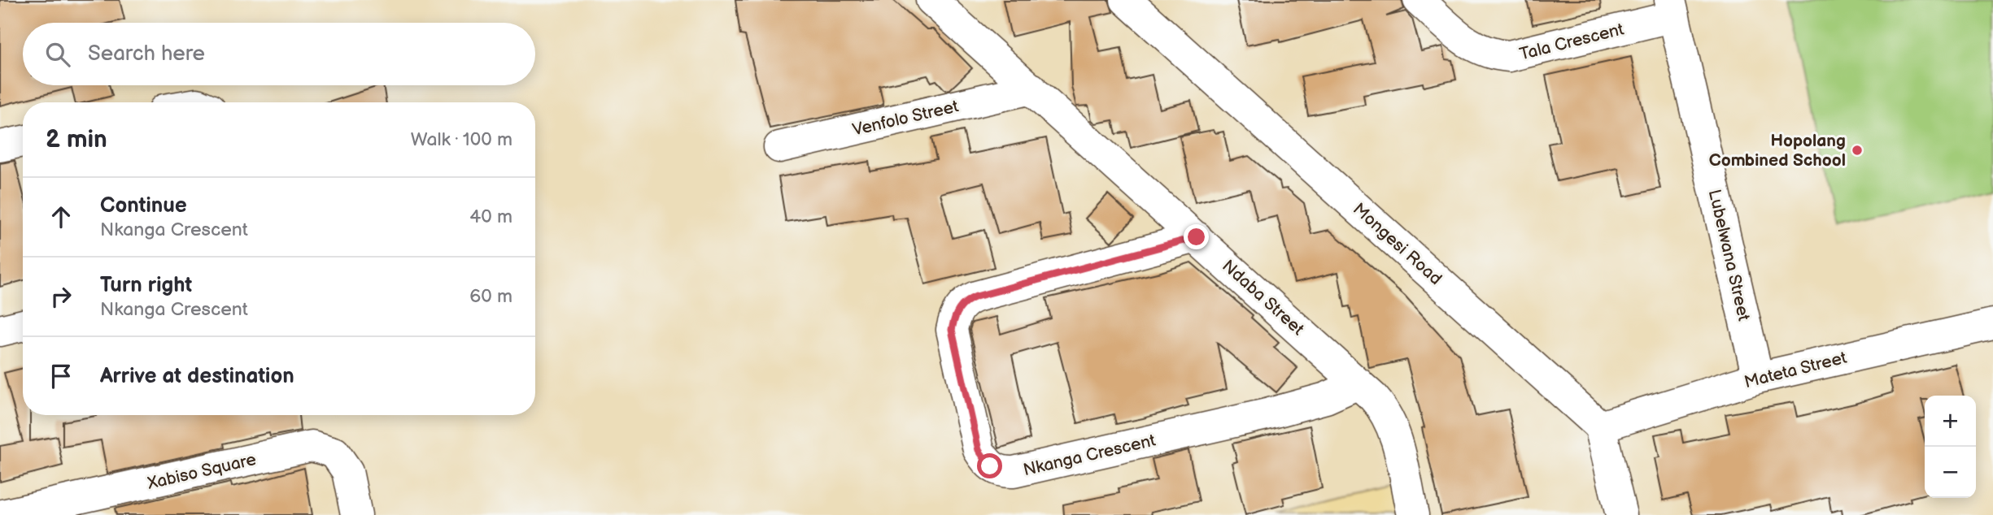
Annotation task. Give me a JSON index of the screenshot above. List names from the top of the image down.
{
  "streets": {
    "street": [
      "Tala Crescent",
      "Venfolo Street",
      "Mongesi Road",
      "Lubelwana Street",
      "Ndaba Street",
      "Mateta Street",
      "Nkanga Crescent",
      "Xabiso Square"
    ]
  },
  "crossings": [
    ["Tala Crescent", "Lubelwana Street"],
    ["Venfolo Street", "Ndaba Street"],
    ["Mongesi Road", "Mateta Street"],
    ["Lubelwana Street", "Mateta Street"],
    ["Ndaba Street", "Nkanga Crescent"]
  ],
  "places": ["Hopolang Combined School"],
  "page": {
    "search": "Search here",
    "heading": ["2 min", "Walk · 100 m"],
    "list": [
      ["Continue", "Nkanga Crescent", "40 m"],
      ["Turn right", "Nkanga Crescent", "60 m"],
      "Arrive at destination"
    ],
    "map_buttons": ["+", "−"]
  }
}
